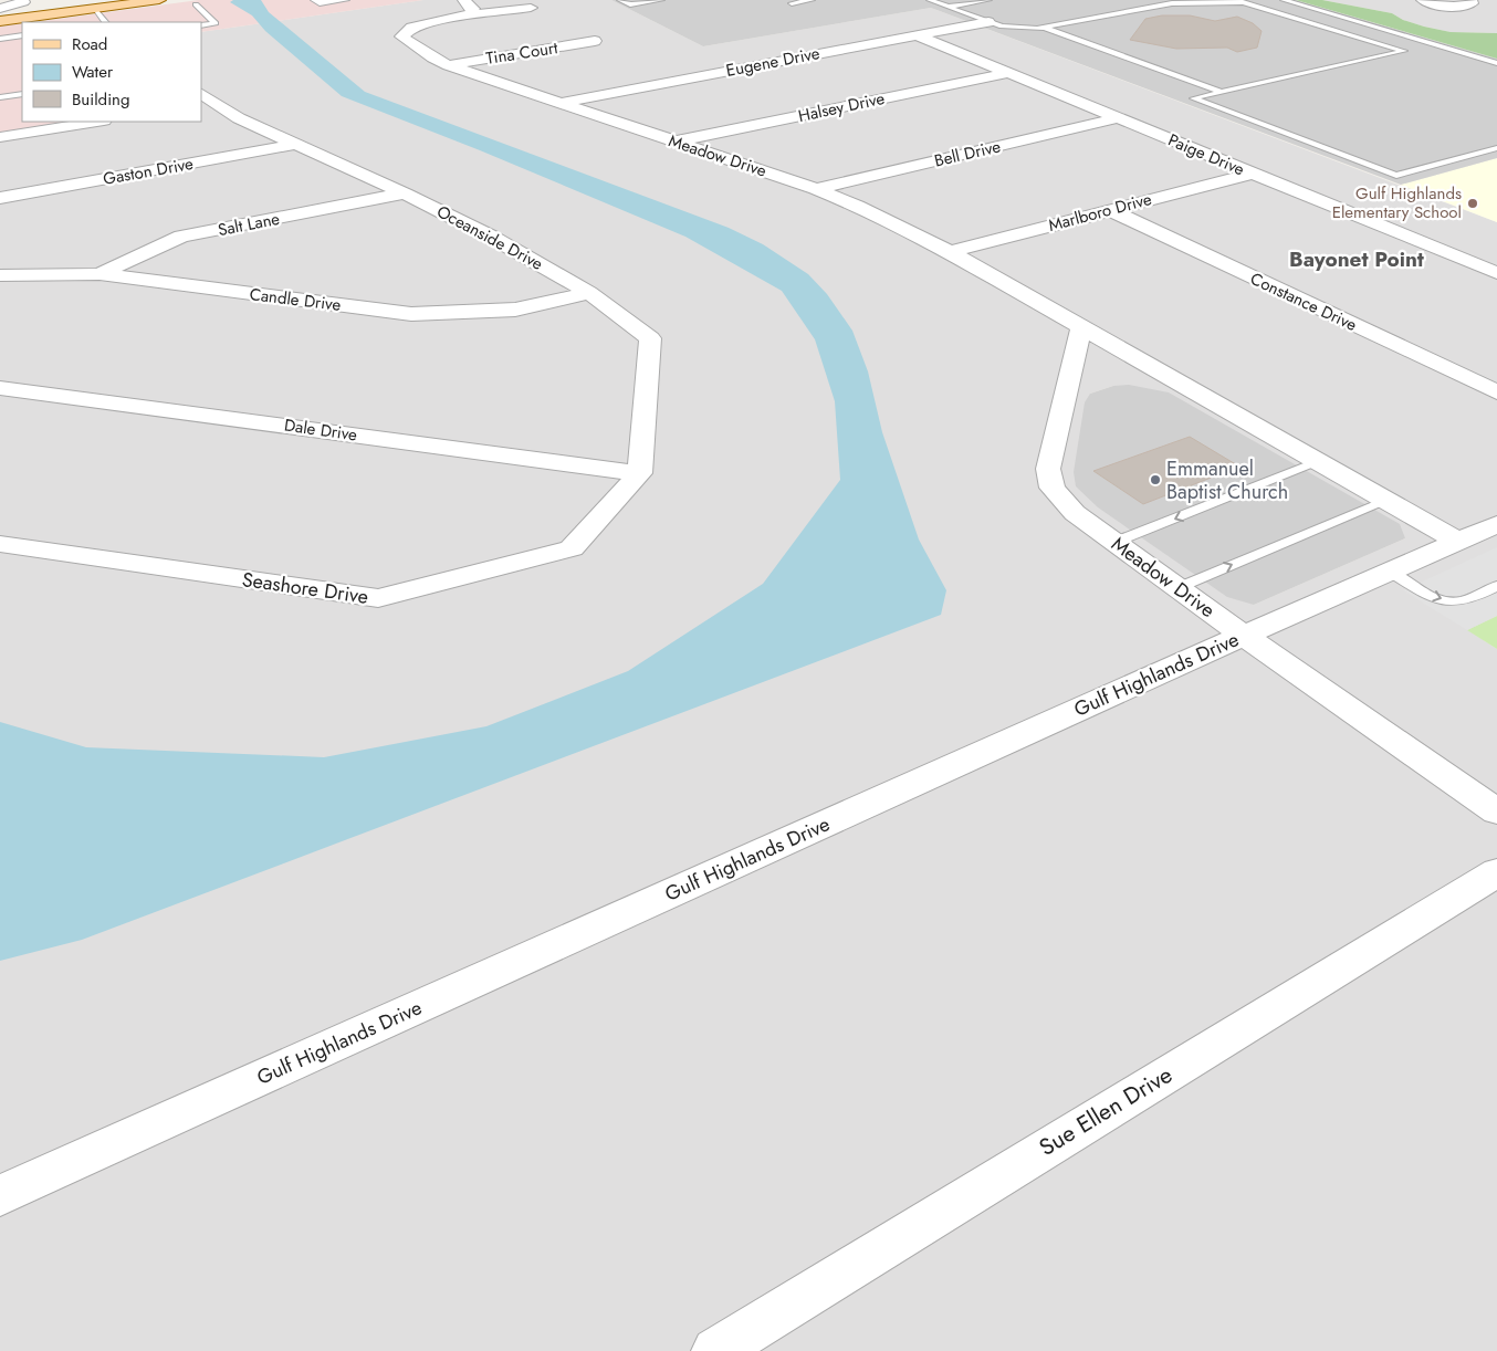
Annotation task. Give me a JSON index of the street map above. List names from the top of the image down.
{
  "streets": {
    "street": [
      "Tina Court",
      "Eugene Drive",
      "Halsey Drive",
      "Bell Drive",
      "Paige Drive",
      "Meadow Drive",
      "Gaston Drive",
      "Marlboro Drive",
      "Salt Lane",
      "Oceanside Drive",
      "Candle Drive",
      "Constance Drive",
      "Dale Drive",
      "Seashore Drive",
      "Gulf Highlands Drive",
      "Sue Ellen Drive"
    ]
  },
  "crossings": [
    ["Tina Court", "Meadow Drive"],
    ["Eugene Drive", "Paige Drive"],
    ["Eugene Drive", "Meadow Drive"],
    ["Halsey Drive", "Paige Drive"],
    ["Halsey Drive", "Meadow Drive"],
    ["Bell Drive", "Paige Drive"],
    ["Bell Drive", "Meadow Drive"],
    ["Paige Drive", "Marlboro Drive"],
    ["Meadow Drive", "Marlboro Drive"],
    ["Meadow Drive", "Gulf Highlands Drive"],
    ["Gaston Drive", "Oceanside Drive"],
    ["Marlboro Drive", "Constance Drive"],
    ["Salt Lane", "Oceanside Drive"],
    ["Salt Lane", "Candle Drive"],
    ["Oceanside Drive", "Candle Drive"],
    ["Oceanside Drive", "Dale Drive"],
    ["Oceanside Drive", "Seashore Drive"],
    ["Dale Drive", "Seashore Drive"]
  ],
  "districts": ["Bayonet Point"],
  "places": ["Gulf Highlands Elementary School", "Emmanuel Baptist Church"],
  "legend": ["Road", "Water", "Building"]
}
